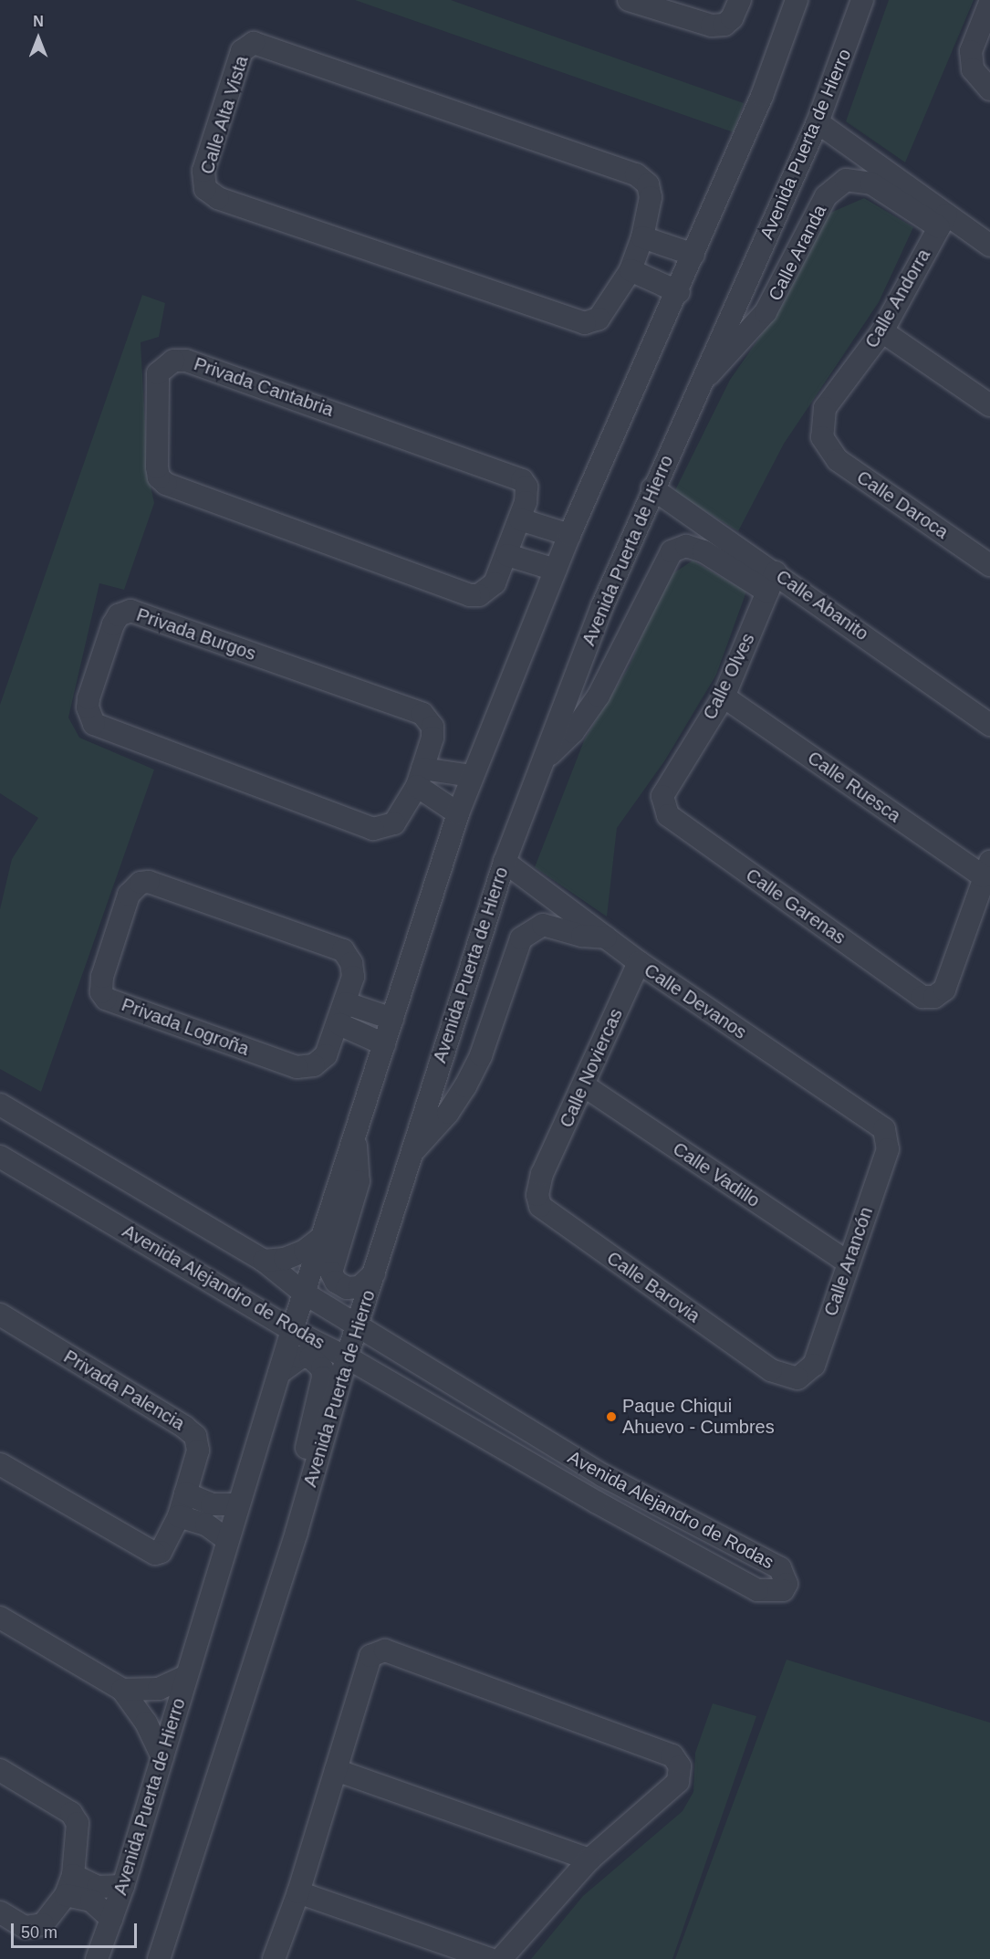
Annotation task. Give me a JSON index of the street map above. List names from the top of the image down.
{
  "streets": {
    "street": [
      "Calle Alta Vista",
      "Avenida Puerta de Hierro",
      "Calle Aranda",
      "Calle Andorra",
      "Privada Cantabria",
      "Calle Daroca",
      "Calle Abanito",
      "Privada Burgos",
      "Calle Olves",
      "Calle Ruesca",
      "Calle Garenas",
      "Calle Devanos",
      "Privada Logroña",
      "Calle Noviercas",
      "Calle Vadillo",
      "Calle Arancón",
      "Avenida Alejandro de Rodas",
      "Calle Barovia",
      "Privada Palencia"
    ]
  },
  "crossings": [
    ["Avenida Puerta de Hierro", "Calle Aranda"],
    ["Avenida Puerta de Hierro", "Calle Abanito"],
    ["Avenida Puerta de Hierro", "Calle Devanos"],
    ["Avenida Puerta de Hierro", "Avenida Alejandro de Rodas"],
    ["Calle Aranda", "Calle Andorra"],
    ["Calle Andorra", "Calle Daroca"],
    ["Calle Abanito", "Calle Olves"],
    ["Calle Olves", "Calle Ruesca"],
    ["Calle Olves", "Calle Garenas"],
    ["Calle Ruesca", "Calle Garenas"],
    ["Calle Devanos", "Calle Noviercas"],
    ["Calle Devanos", "Calle Arancón"],
    ["Calle Noviercas", "Calle Vadillo"],
    ["Calle Noviercas", "Calle Barovia"],
    ["Calle Vadillo", "Calle Arancón"],
    ["Calle Arancón", "Calle Barovia"]
  ],
  "places": ["Paque Chiqui Ahuevo - Cumbres"],
  "scale_bar": "50 m",
  "north": "top"
}
